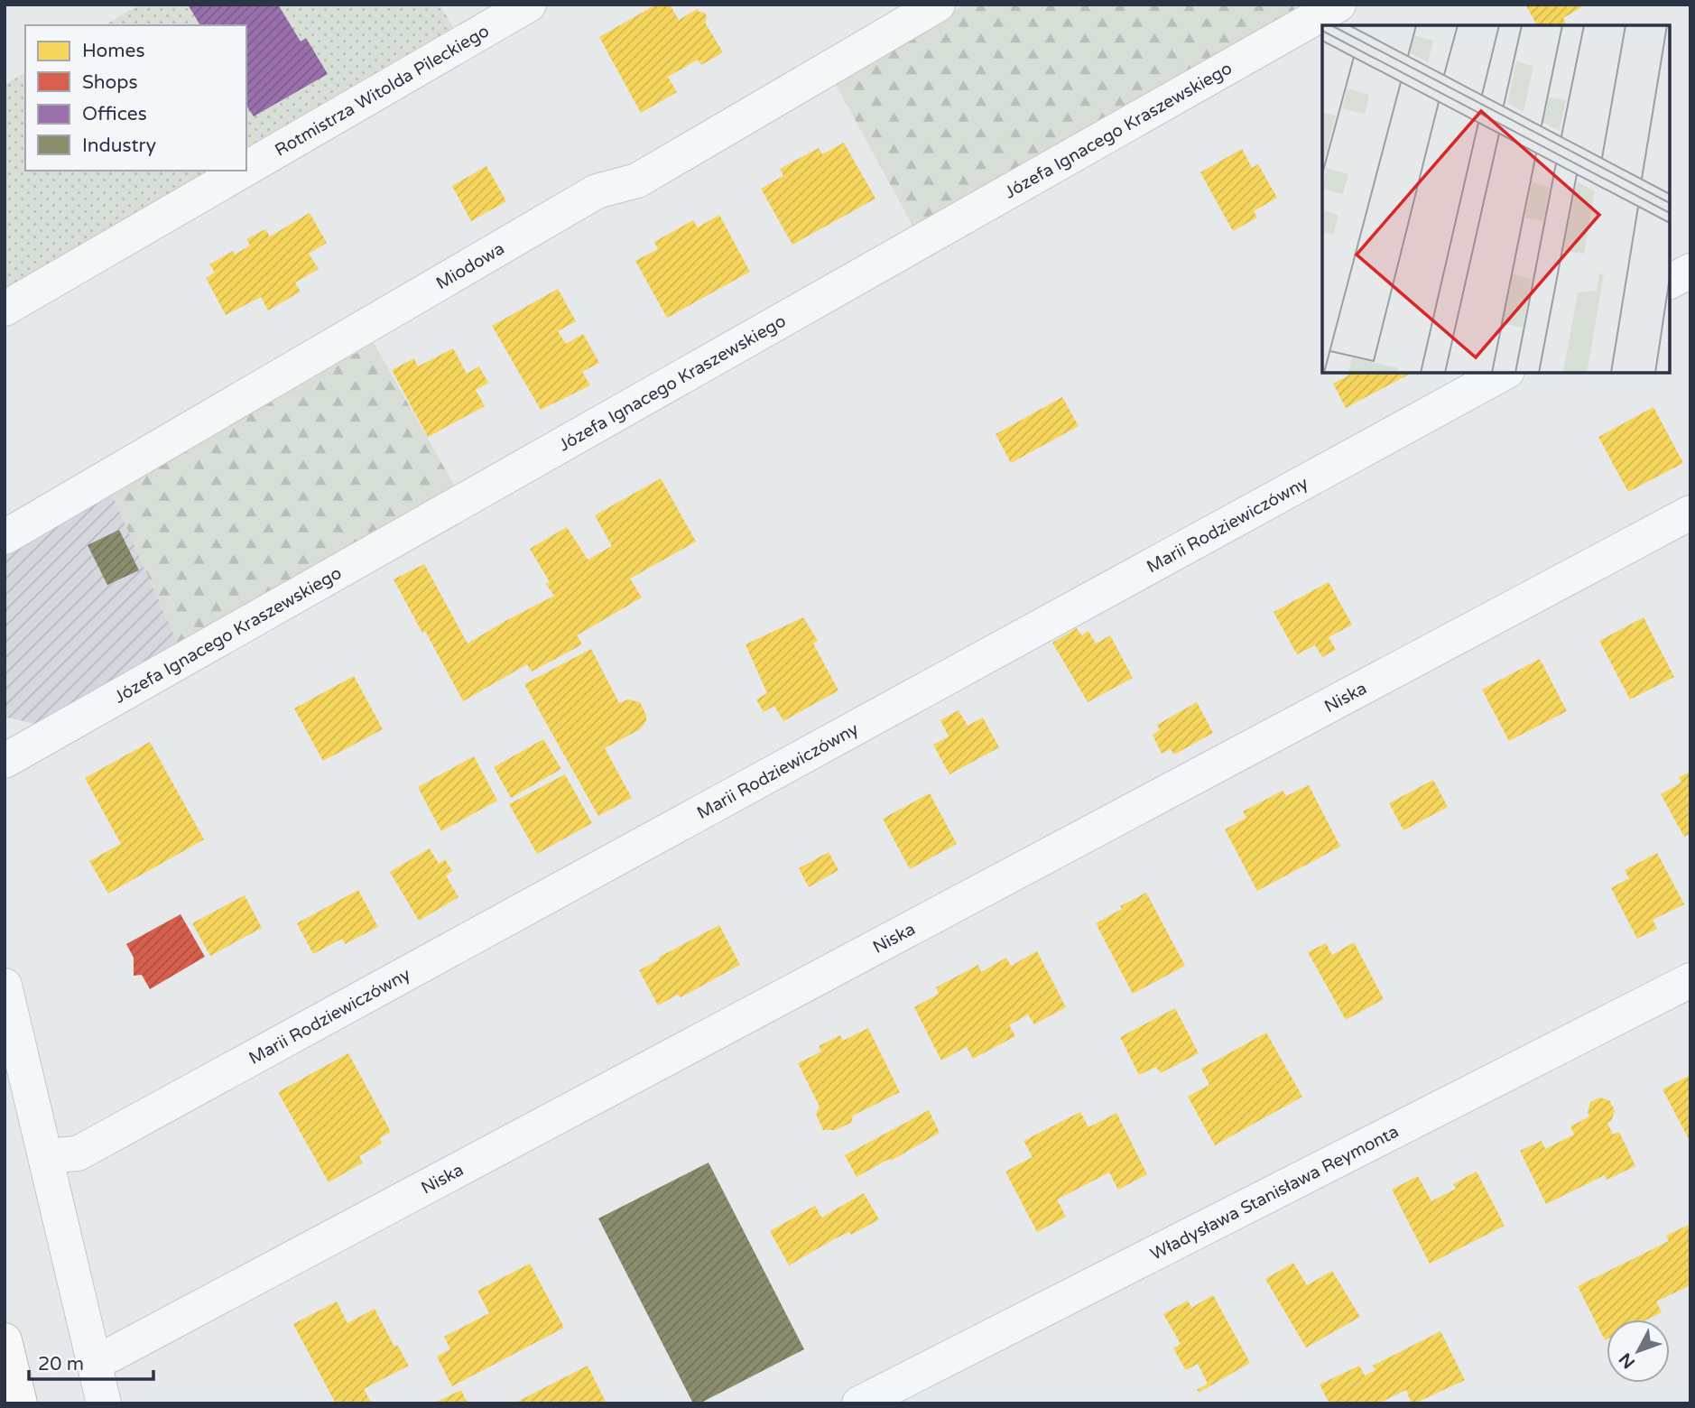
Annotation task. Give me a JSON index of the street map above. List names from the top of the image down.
{
  "streets": {
    "street": [
      "Rotmistrza Witolda Pileckiego",
      "Józefa Ignacego Kraszewskiego",
      "Miodowa",
      "Marii Rodziewiczówny",
      "Niska",
      "Władysława Stanisława Reymonta"
    ]
  },
  "legend": [
    "Homes",
    "Shops",
    "Offices",
    "Industry"
  ],
  "scale_bar": "20 m",
  "north": "bottom left"
}
